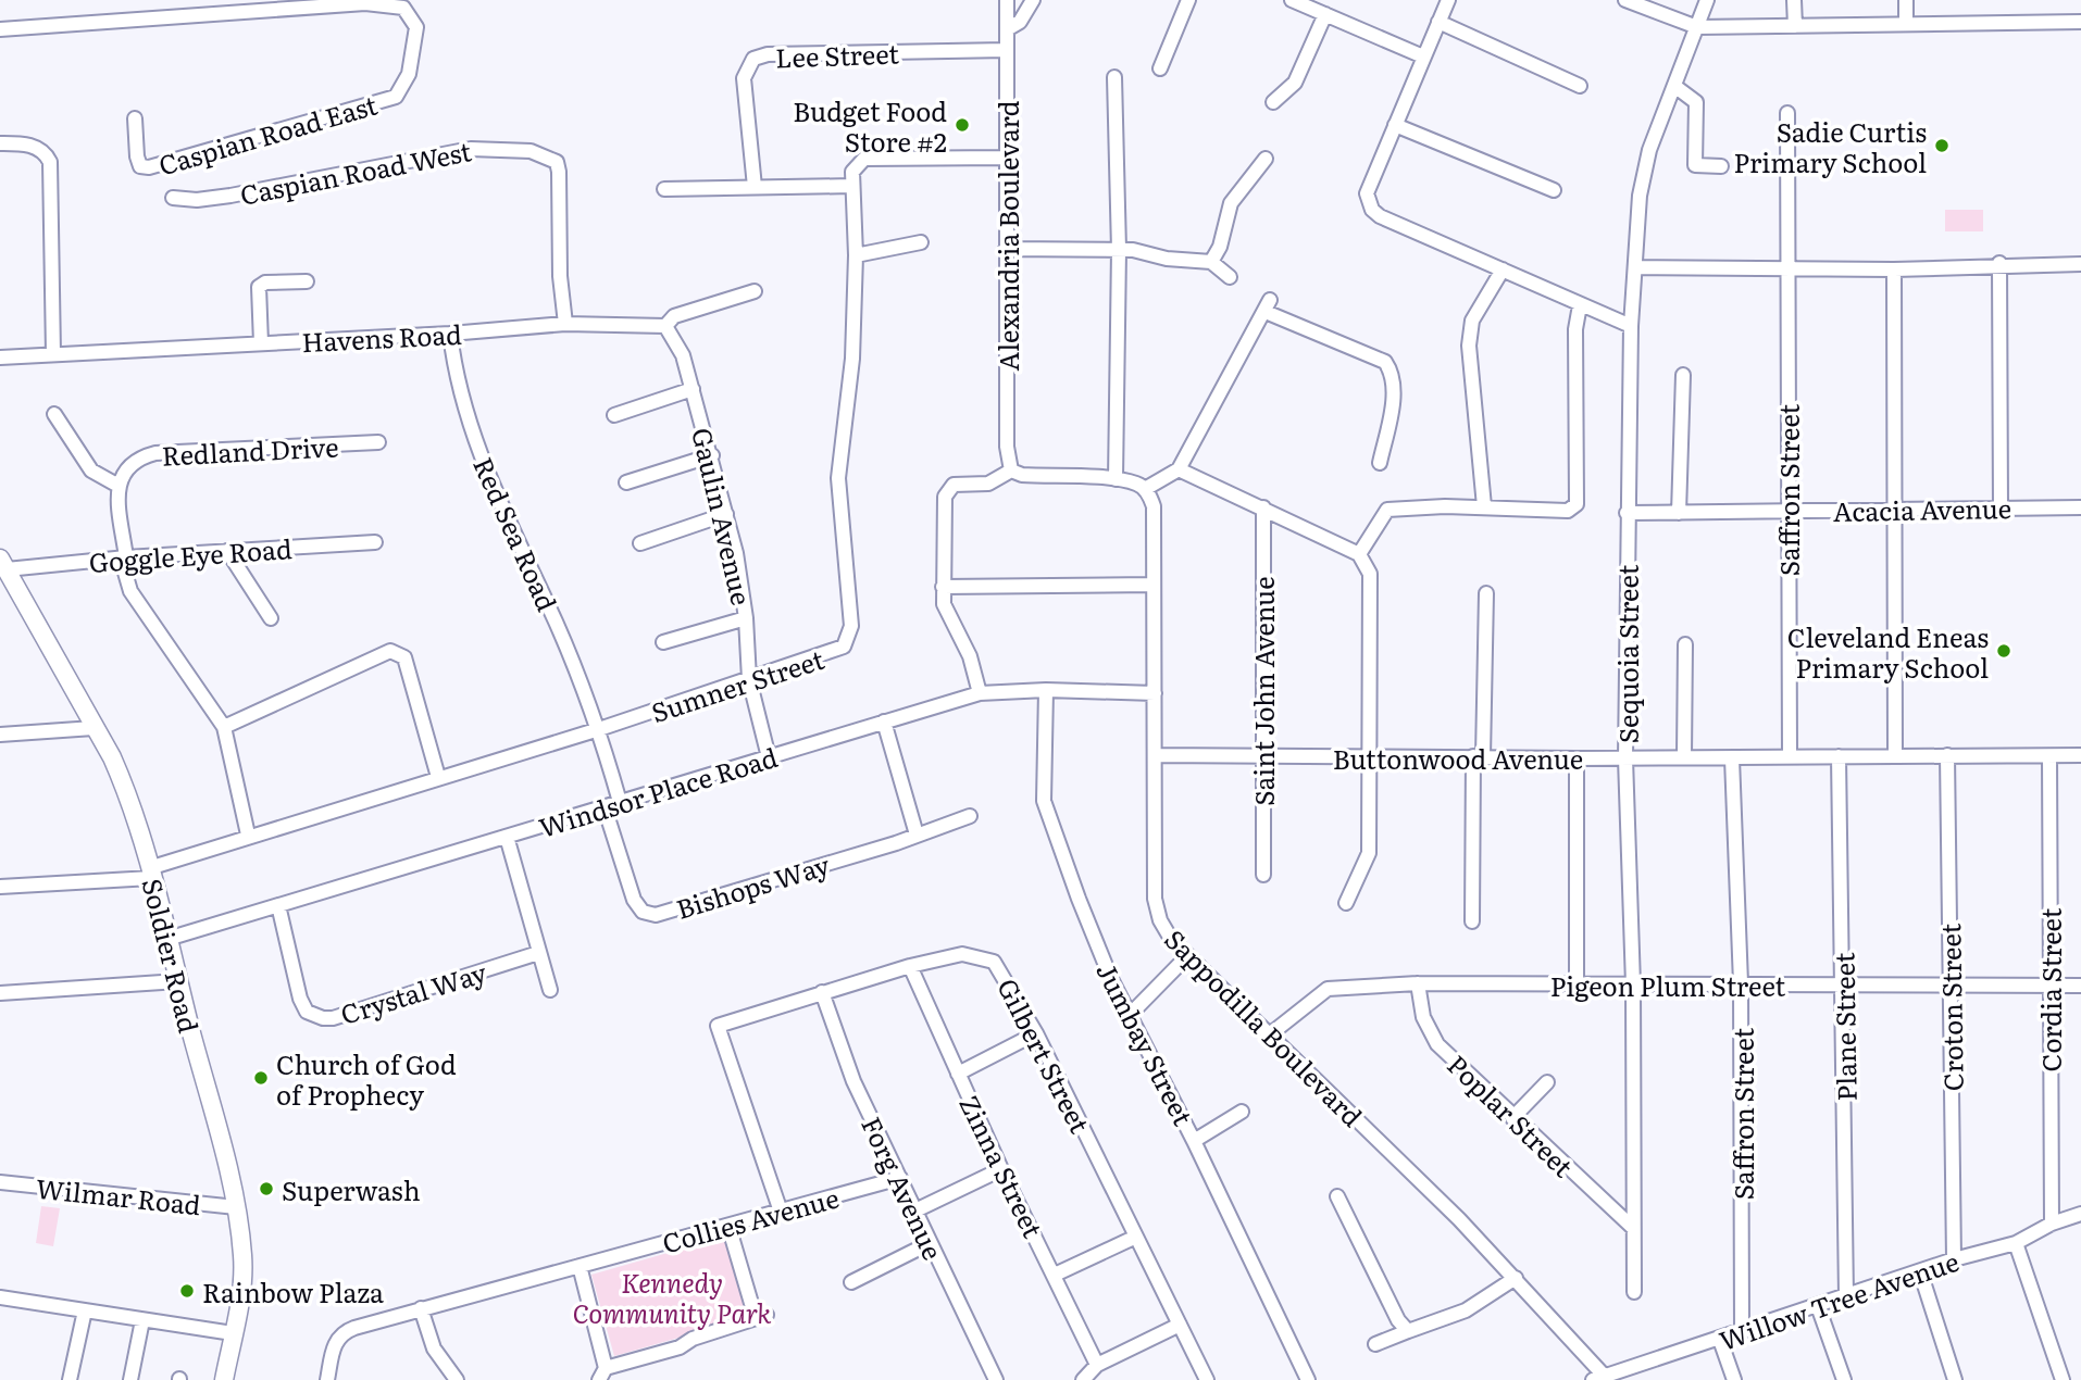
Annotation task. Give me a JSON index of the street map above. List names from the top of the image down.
{
  "streets": {
    "main road": ["Soldier Road"],
    "street": [
      "Lee Street",
      "Caspian Road East",
      "Caspian Road West",
      "Alexandria Boulevard",
      "Havens Road",
      "Redland Drive",
      "Saffron Street",
      "Acacia Avenue",
      "Gaulin Avenue",
      "Red Sea Road",
      "Goggle Eye Road",
      "Sequoia Street",
      "Sumner Street",
      "Saint John Avenue",
      "Buttonwood Avenue",
      "Windsor Place Road",
      "Bishops Way",
      "Pigeon Plum Street",
      "Cordia Street",
      "Crystal Way",
      "Croton Street",
      "Sappodilla Boulevard",
      "Plane Street",
      "Jumbay Street",
      "Gilbert Street",
      "Poplar Street",
      "Zinna Street",
      "Forg Avenue",
      "Wilmar Road",
      "Collies Avenue",
      "Willow Tree Avenue"
    ]
  },
  "crossings": [
    ["Lee Street", "Alexandria Boulevard"],
    ["Caspian Road West", "Havens Road"],
    ["Havens Road", "Gaulin Avenue"],
    ["Havens Road", "Red Sea Road"],
    ["Saffron Street", "Acacia Avenue"],
    ["Saffron Street", "Buttonwood Avenue"],
    ["Saffron Street", "Pigeon Plum Street"],
    ["Saffron Street", "Willow Tree Avenue"],
    ["Acacia Avenue", "Sequoia Street"],
    ["Gaulin Avenue", "Sumner Street"],
    ["Gaulin Avenue", "Windsor Place Road"],
    ["Red Sea Road", "Sumner Street"],
    ["Red Sea Road", "Windsor Place Road"],
    ["Goggle Eye Road", "Soldier Road"],
    ["Sequoia Street", "Buttonwood Avenue"],
    ["Sequoia Street", "Pigeon Plum Street"],
    ["Sequoia Street", "Poplar Street"],
    ["Sumner Street", "Soldier Road"],
    ["Saint John Avenue", "Buttonwood Avenue"],
    ["Buttonwood Avenue", "Cordia Street"],
    ["Buttonwood Avenue", "Croton Street"],
    ["Buttonwood Avenue", "Sappodilla Boulevard"],
    ["Buttonwood Avenue", "Plane Street"],
    ["Windsor Place Road", "Bishops Way"],
    ["Windsor Place Road", "Soldier Road"],
    ["Windsor Place Road", "Crystal Way"],
    ["Windsor Place Road", "Sappodilla Boulevard"],
    ["Windsor Place Road", "Jumbay Street"],
    ["Soldier Road", "Wilmar Road"],
    ["Pigeon Plum Street", "Cordia Street"],
    ["Pigeon Plum Street", "Croton Street"],
    ["Pigeon Plum Street", "Sappodilla Boulevard"],
    ["Pigeon Plum Street", "Plane Street"],
    ["Pigeon Plum Street", "Poplar Street"],
    ["Cordia Street", "Willow Tree Avenue"],
    ["Croton Street", "Willow Tree Avenue"],
    ["Sappodilla Boulevard", "Willow Tree Avenue"],
    ["Plane Street", "Willow Tree Avenue"],
    ["Gilbert Street", "Zinna Street"],
    ["Gilbert Street", "Forg Avenue"],
    ["Gilbert Street", "Collies Avenue"],
    ["Forg Avenue", "Collies Avenue"]
  ],
  "parks": ["Kennedy Community Park"],
  "places": [
    "Budget Food Store #2",
    "Sadie Curtis Primary School",
    "Cleveland Eneas Primary School",
    "Church of God of Prophecy",
    "Superwash",
    "Rainbow Plaza"
  ]
}
